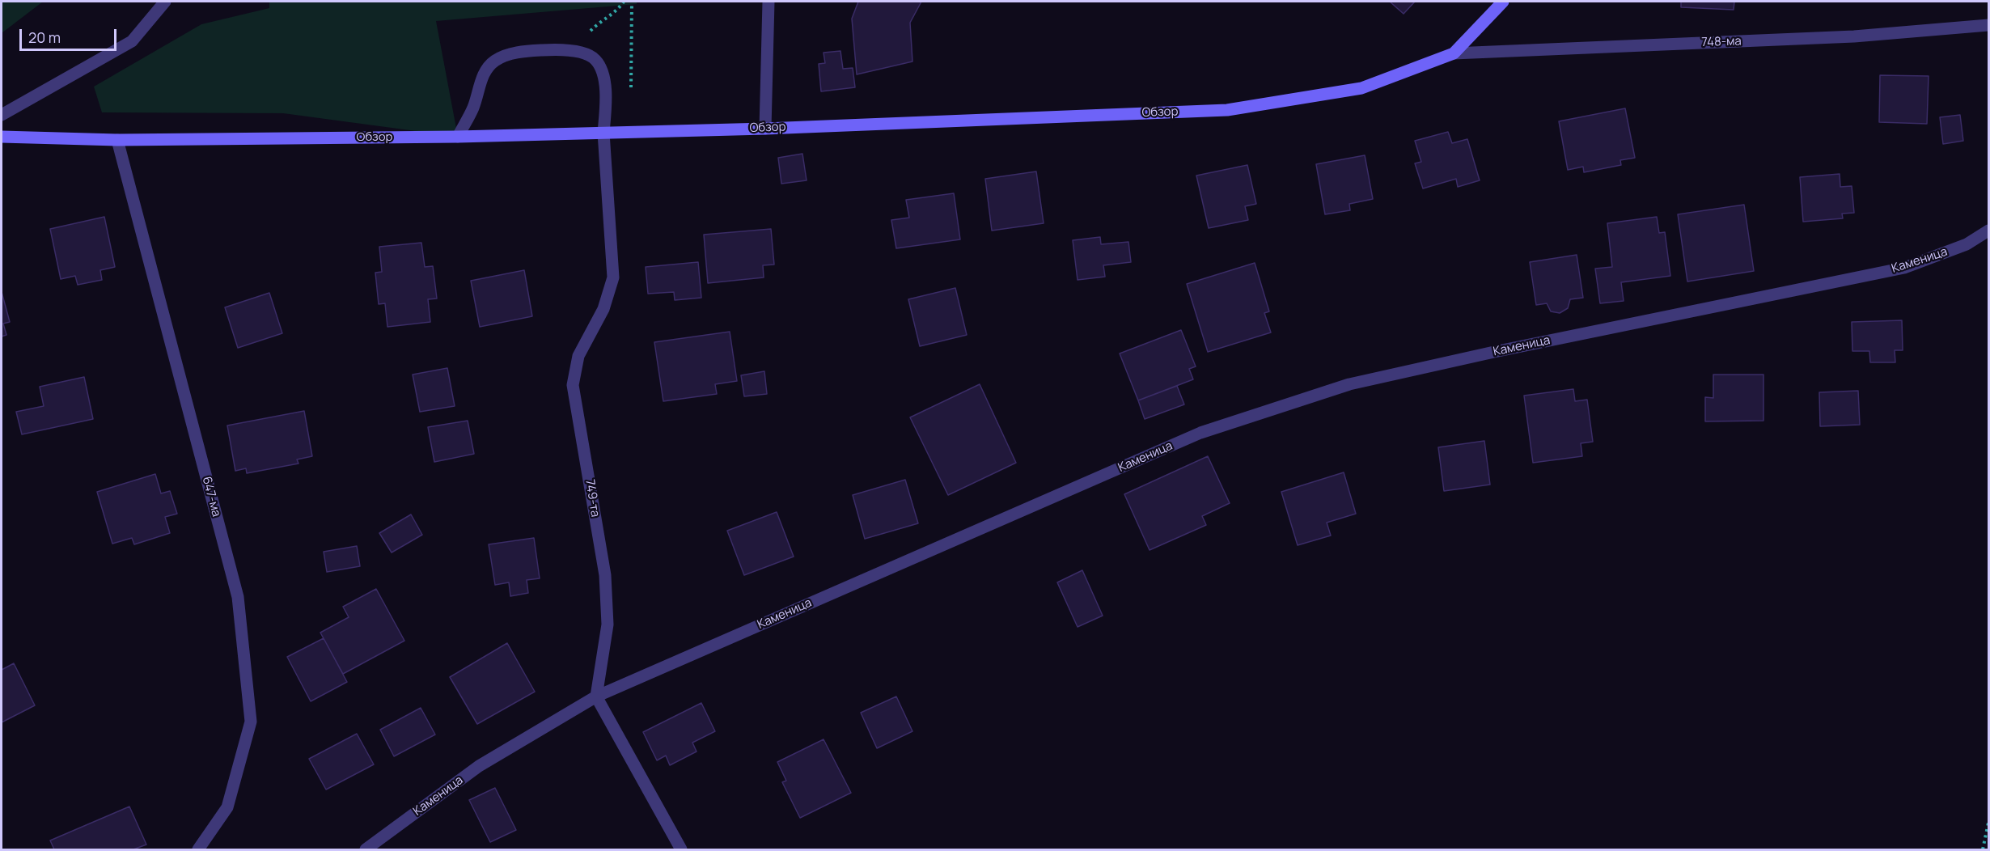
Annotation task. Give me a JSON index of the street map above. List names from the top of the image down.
{
  "streets": {
    "street": [
      "748-ма",
      "Обзор",
      "Каменица",
      "647-ма",
      "749-та"
    ]
  },
  "crossings": [
    ["748-ма", "Обзор"],
    ["Обзор", "647-ма"],
    ["Обзор", "749-та"],
    ["Каменица", "749-та"]
  ],
  "scale_bar": "20 m"
}
